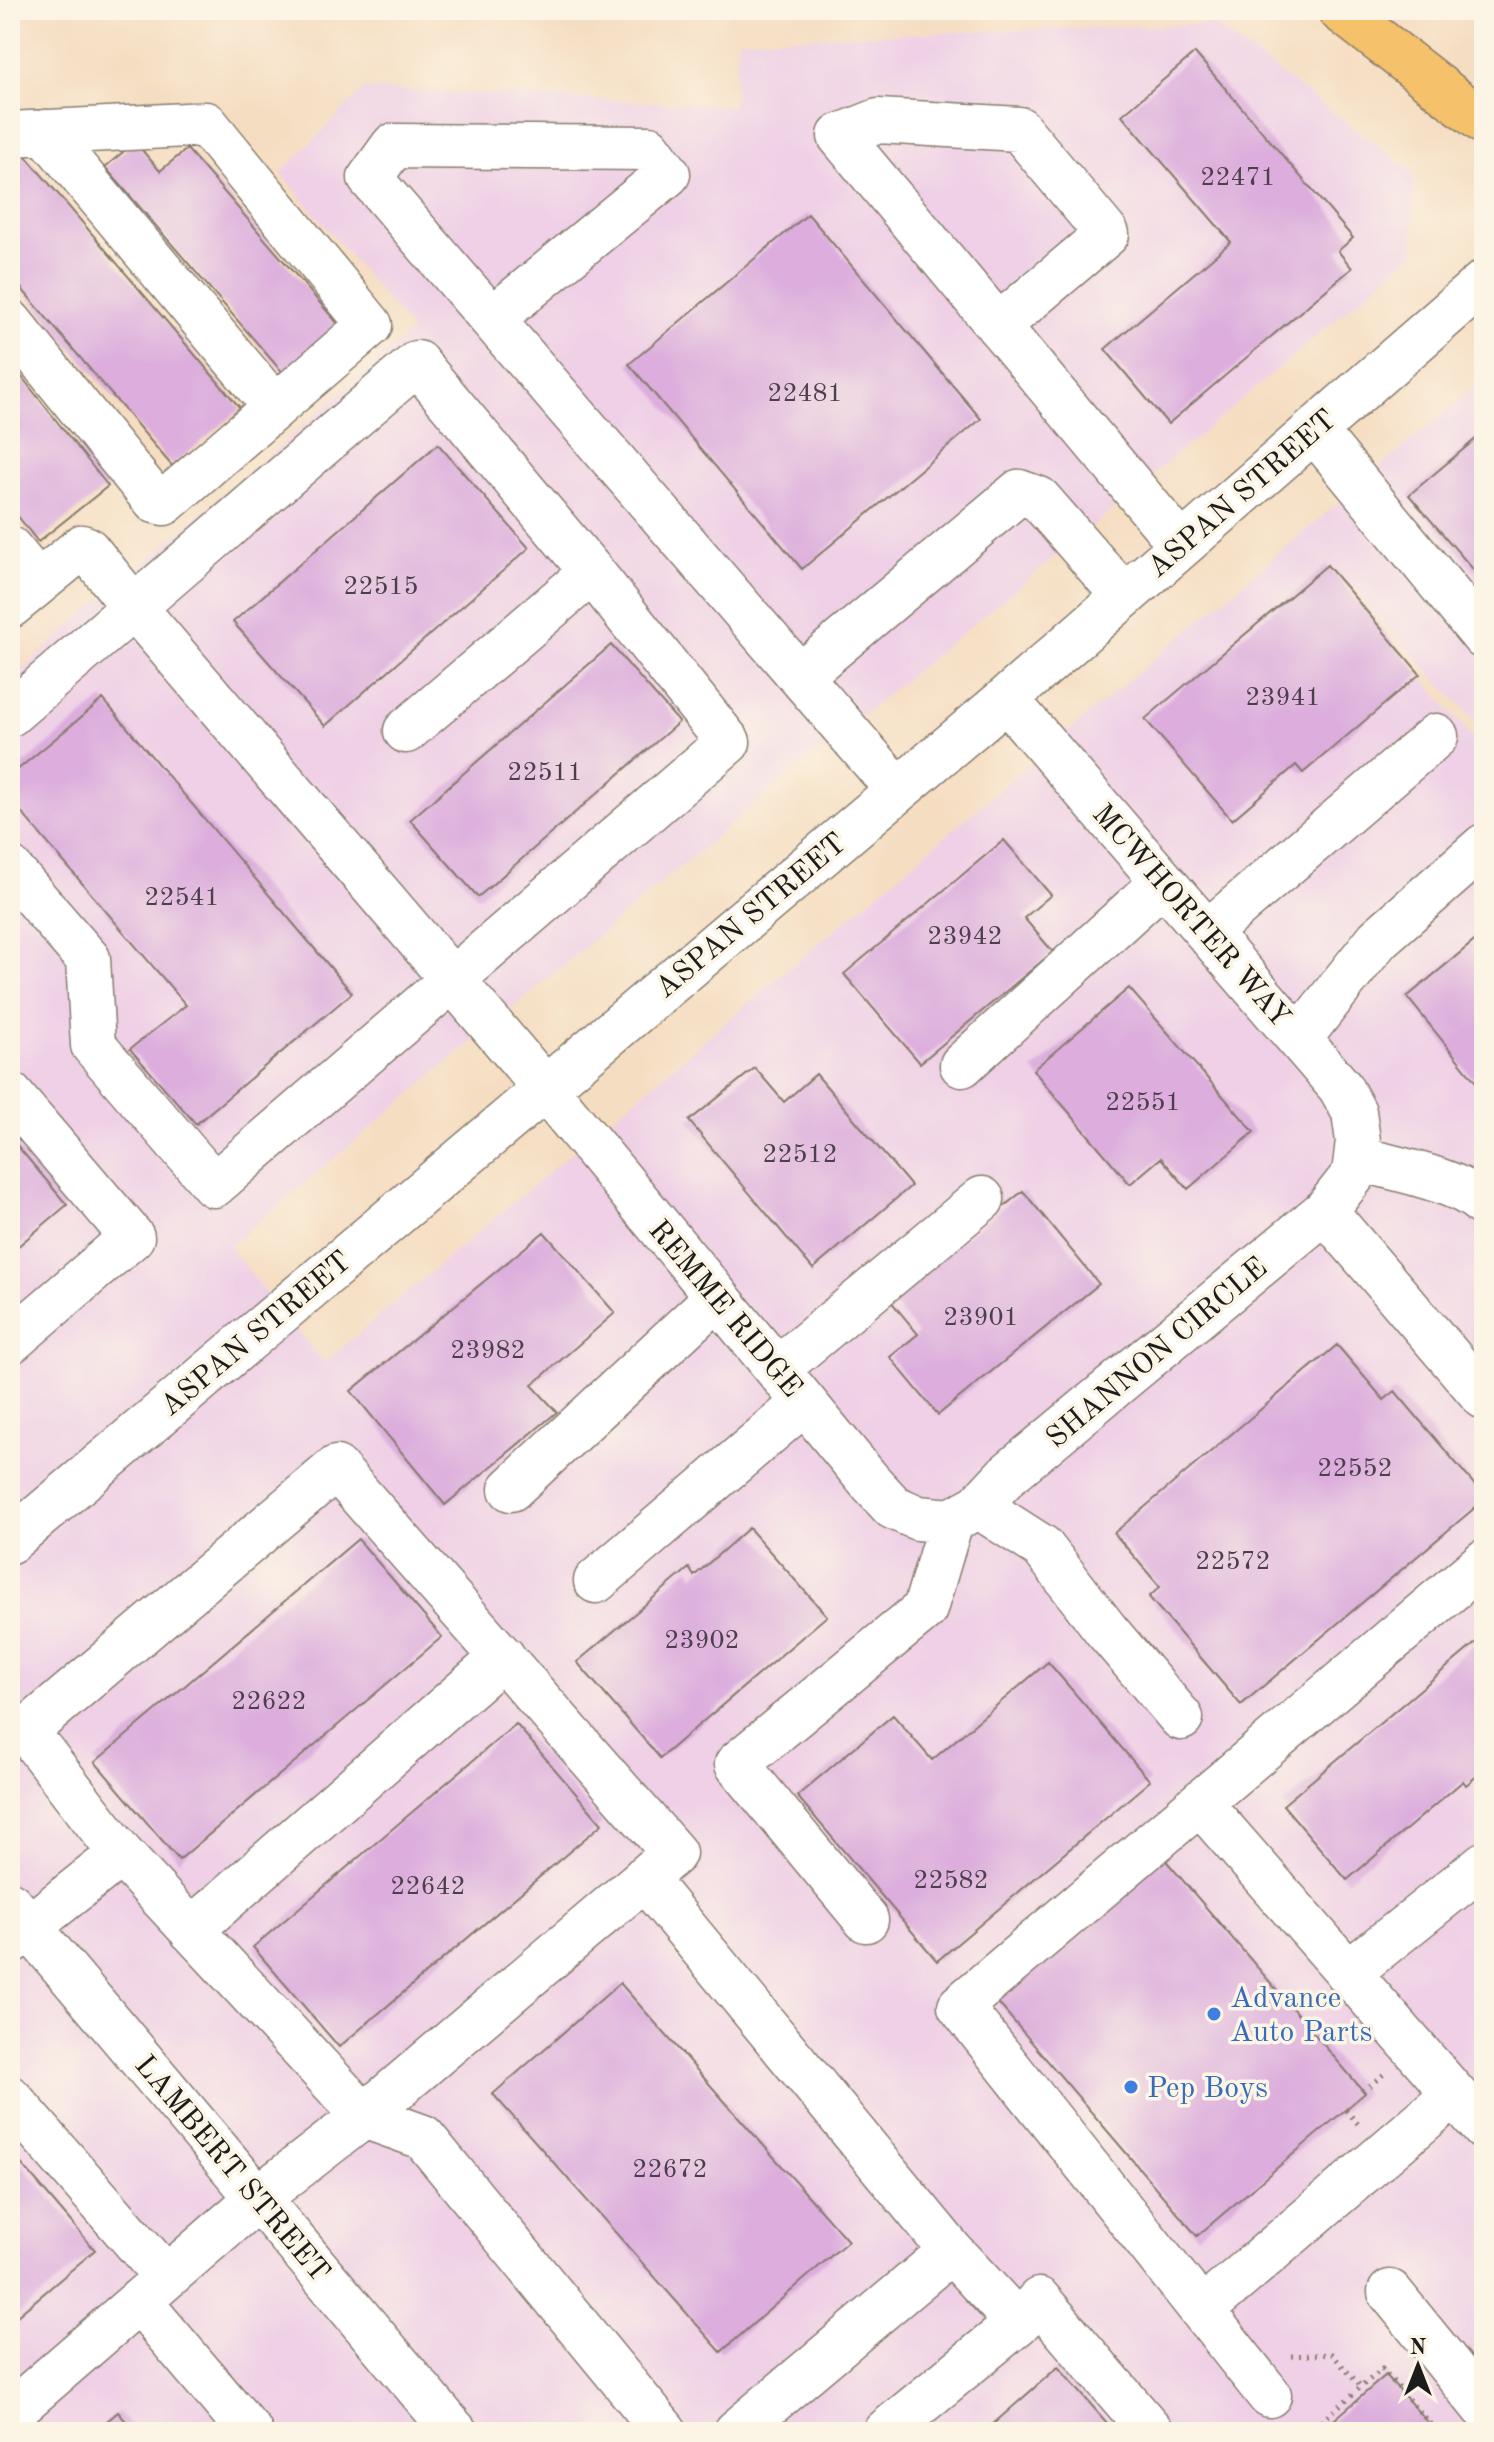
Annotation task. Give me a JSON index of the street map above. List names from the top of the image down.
{
  "streets": {
    "street": [
      "ASPAN STREET",
      "MCWHORTER WAY",
      "REMME RIDGE",
      "SHANNON CIRCLE",
      "LAMBERT STREET"
    ]
  },
  "crossings": [
    ["ASPAN STREET", "MCWHORTER WAY"],
    ["ASPAN STREET", "REMME RIDGE"],
    ["MCWHORTER WAY", "SHANNON CIRCLE"],
    ["REMME RIDGE", "SHANNON CIRCLE"]
  ],
  "places": ["Advance Auto Parts", "Pep Boys"],
  "house_numbers": [
    "22471",
    "22481",
    "22515",
    "23941",
    "22511",
    "22541",
    "23942",
    "22551",
    "22512",
    "23901",
    "23982",
    "22552",
    "22572",
    "23902",
    "22622",
    "22582",
    "22642",
    "22672"
  ],
  "north": "top"
}
